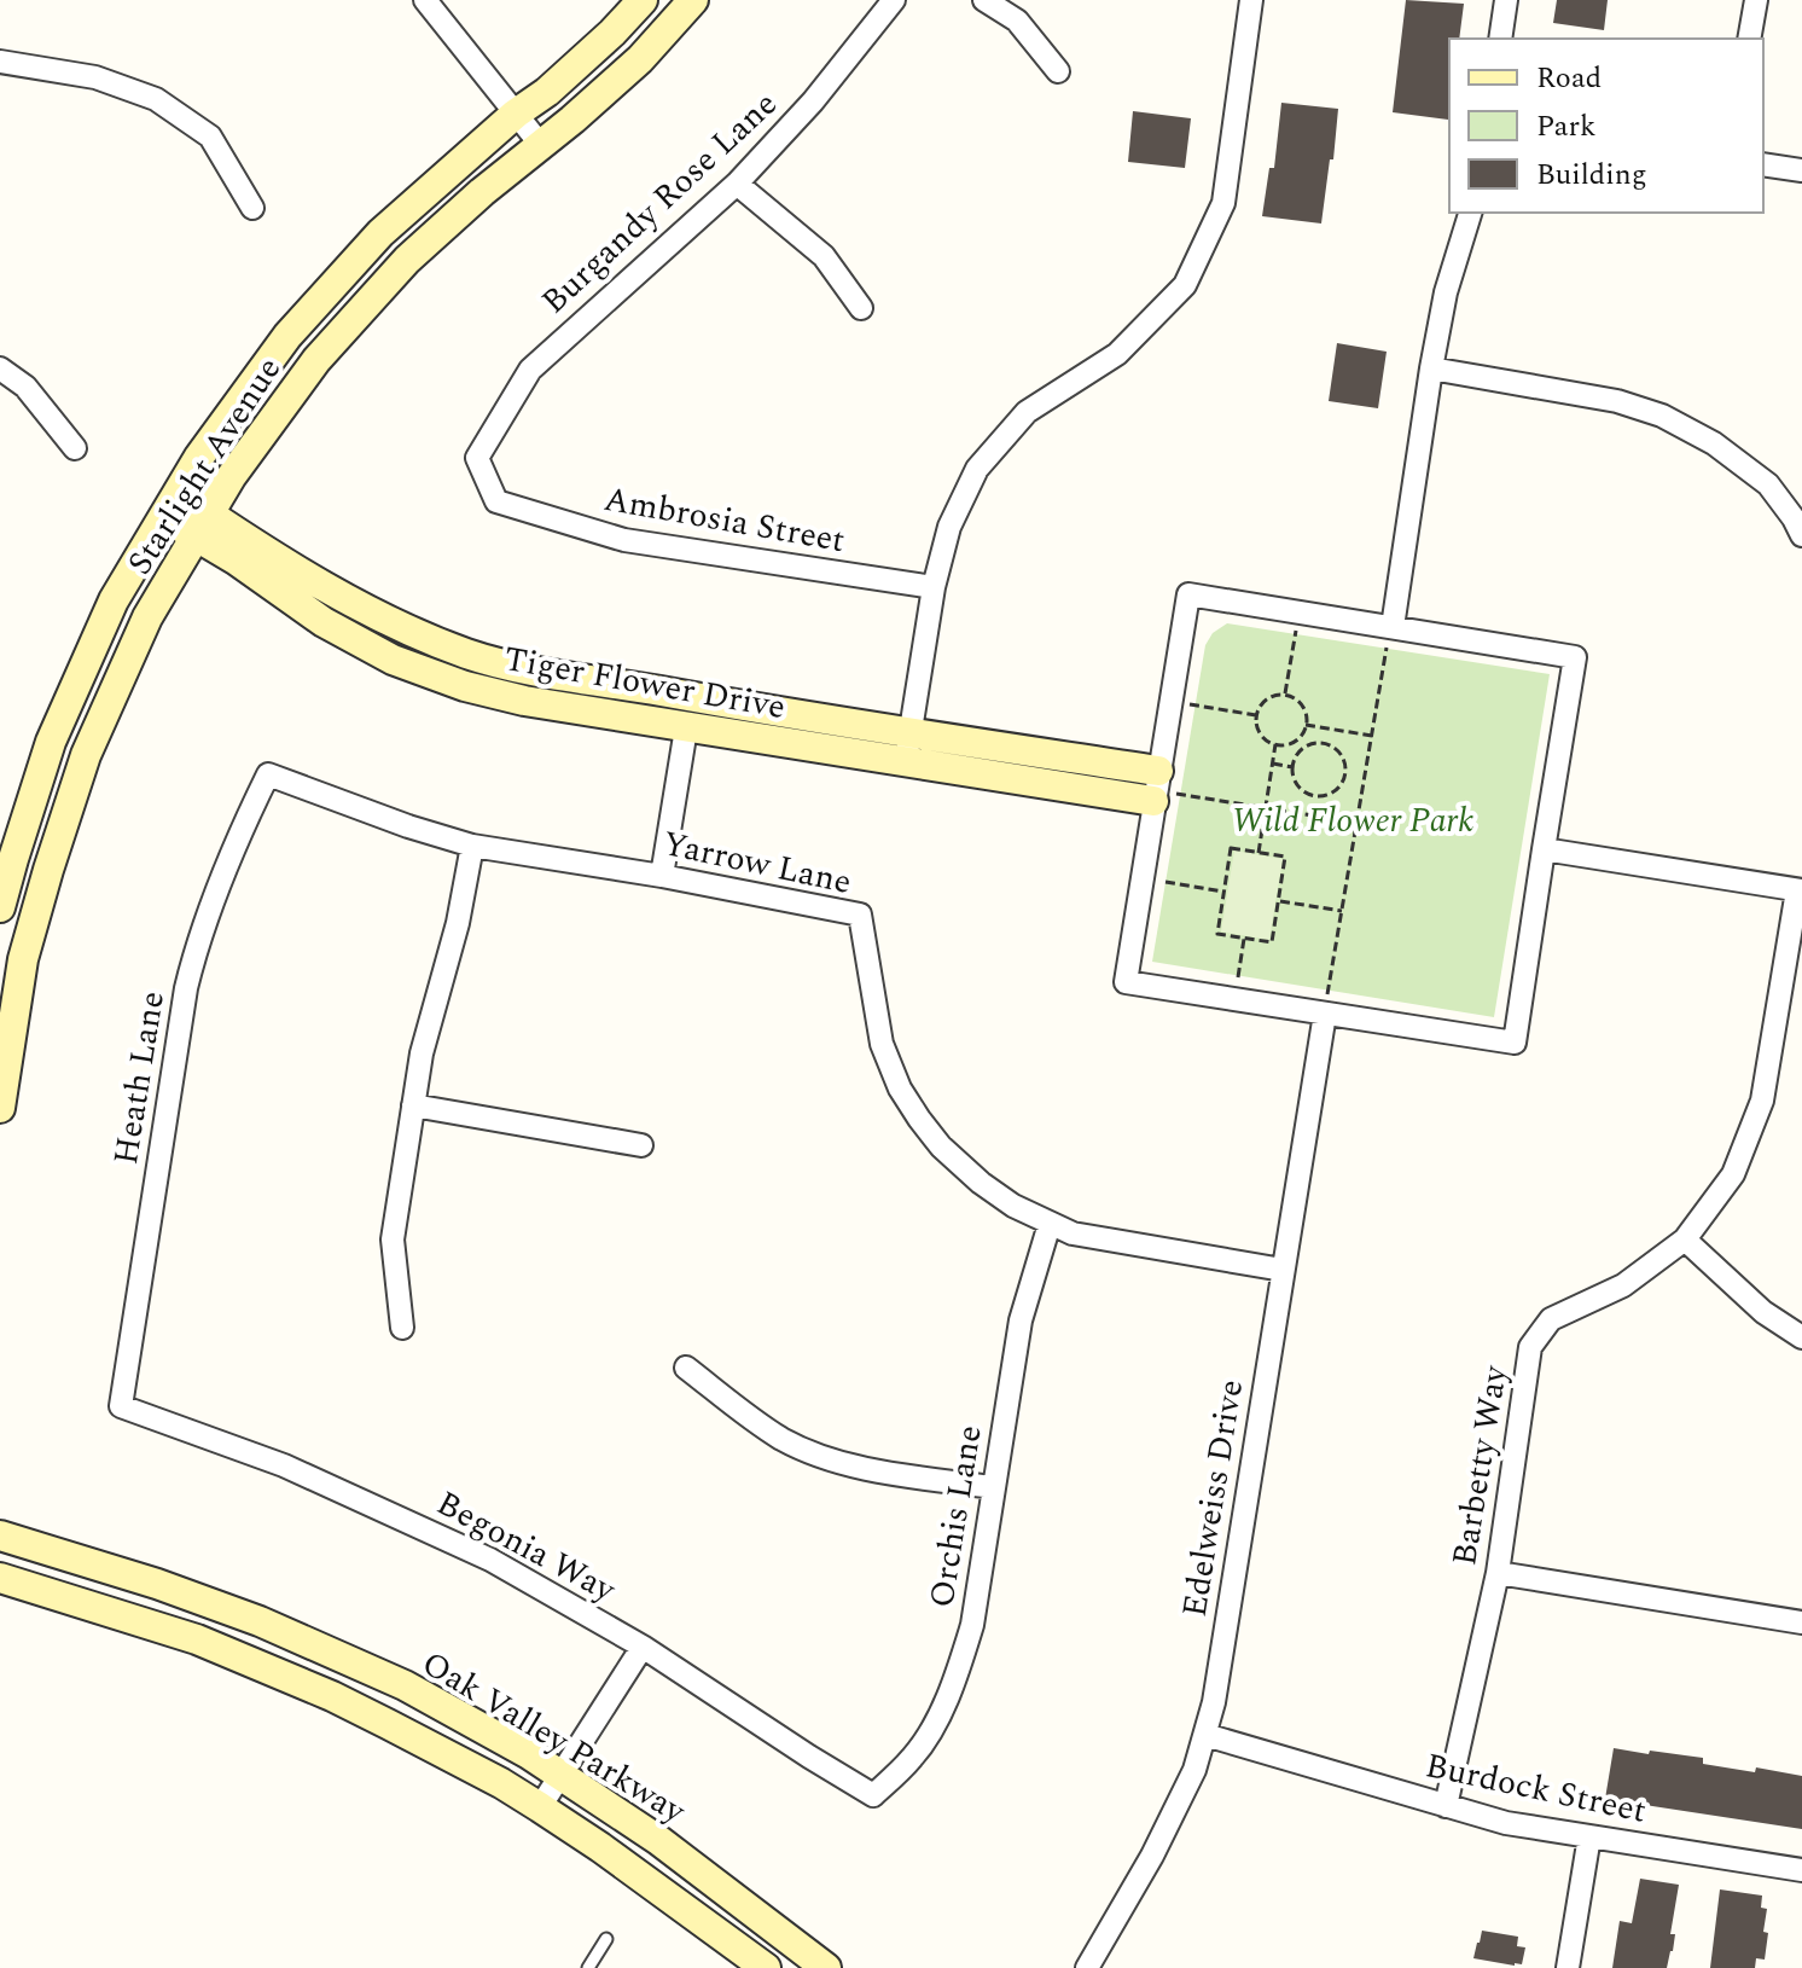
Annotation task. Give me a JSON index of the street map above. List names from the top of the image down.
{
  "streets": {
    "street": [
      "Burgandy Rose Lane",
      "Starlight Avenue",
      "Ambrosia Street",
      "Tiger Flower Drive",
      "Yarrow Lane",
      "Heath Lane",
      "Barbetty Way",
      "Edelweiss Drive",
      "Orchis Lane",
      "Begonia Way",
      "Oak Valley Parkway",
      "Burdock Street"
    ]
  },
  "crossings": [
    ["Burgandy Rose Lane", "Ambrosia Street"],
    ["Starlight Avenue", "Tiger Flower Drive"],
    ["Yarrow Lane", "Heath Lane"],
    ["Yarrow Lane", "Edelweiss Drive"],
    ["Yarrow Lane", "Orchis Lane"],
    ["Heath Lane", "Begonia Way"],
    ["Barbetty Way", "Burdock Street"],
    ["Edelweiss Drive", "Burdock Street"],
    ["Orchis Lane", "Begonia Way"]
  ],
  "parks": ["Wild Flower Park"],
  "legend": ["Road", "Park", "Building"]
}
